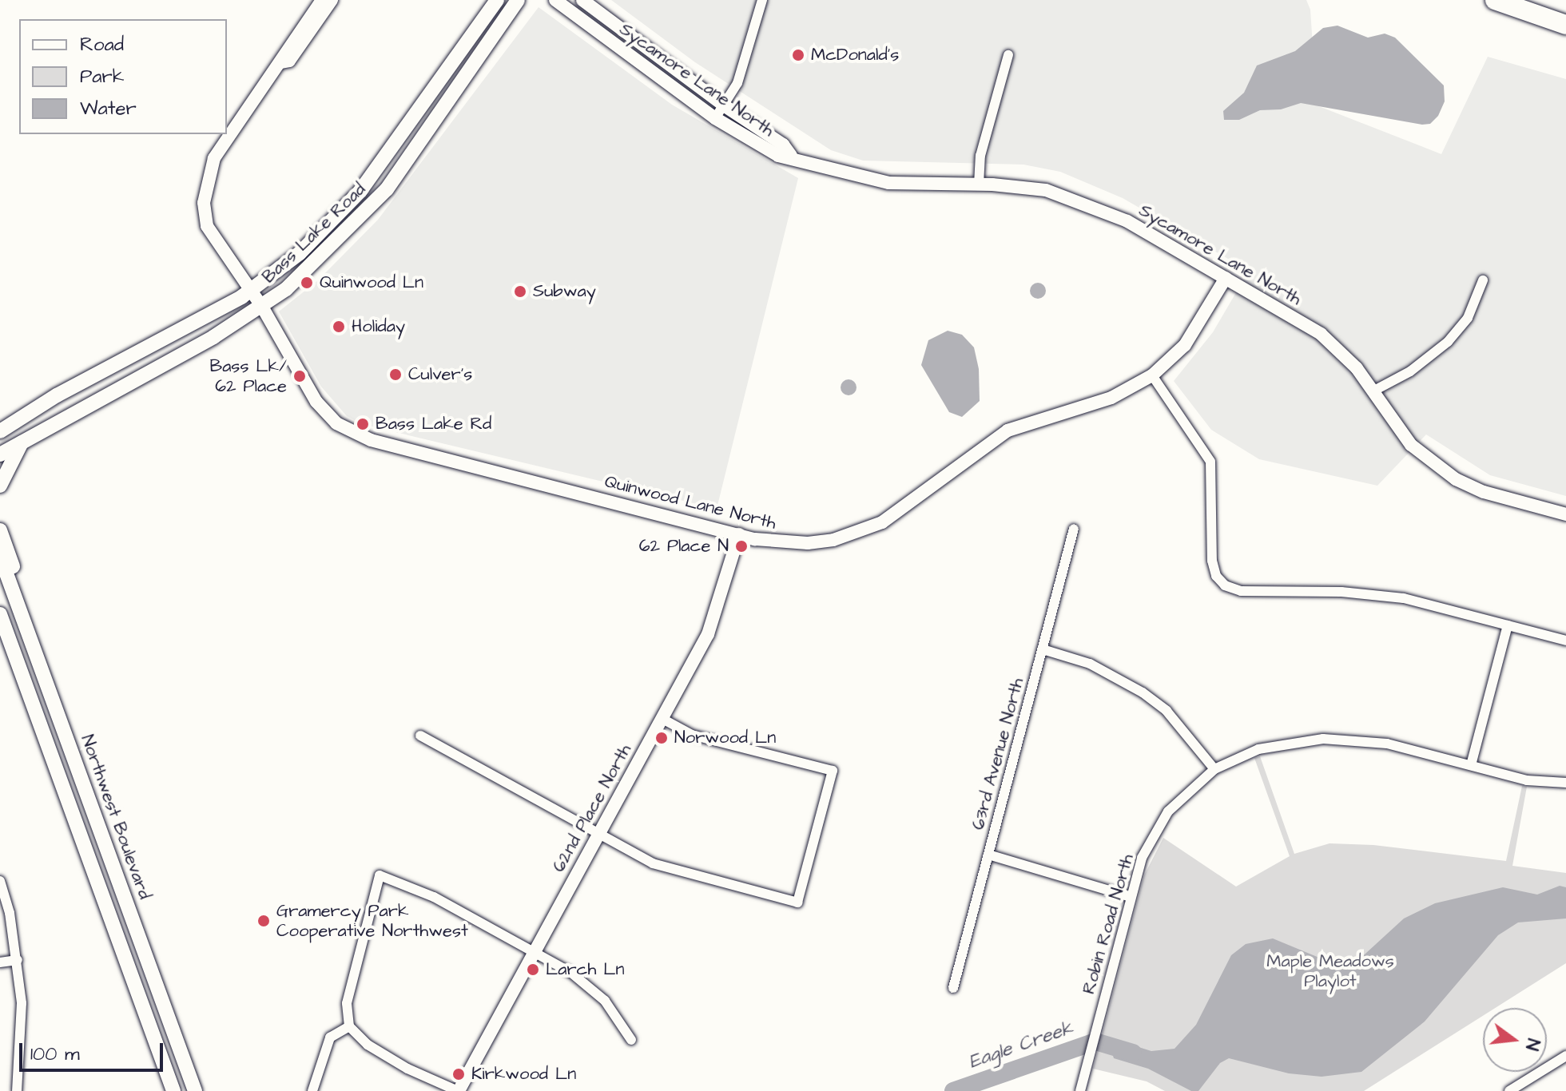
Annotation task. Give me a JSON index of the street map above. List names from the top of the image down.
{
  "streets": {
    "main road": ["Bass Lake Road", "Northwest Boulevard"],
    "street": [
      "Sycamore Lane North",
      "Quinwood Lane North",
      "63rd Avenue North",
      "62nd Place North",
      "Robin Road North"
    ]
  },
  "crossings": [
    ["Sycamore Lane North", "Quinwood Lane North"],
    ["Bass Lake Road", "Quinwood Lane North"],
    ["Quinwood Lane North", "62nd Place North"]
  ],
  "water": ["Eagle Creek"],
  "parks": ["Maple Meadows Playlot"],
  "places": [
    "McDonald's",
    "Quinwood Ln",
    "Subway",
    "Holiday",
    "Culver's",
    "Bass Lk/ 62 Place",
    "Bass Lake Rd",
    "62 Place N",
    "Norwood Ln",
    "Gramercy Park Cooperative Northwest",
    "Larch Ln",
    "Kirkwood Ln"
  ],
  "legend": ["Road", "Park", "Water"],
  "scale_bar": "100 m",
  "north": "right"
}
